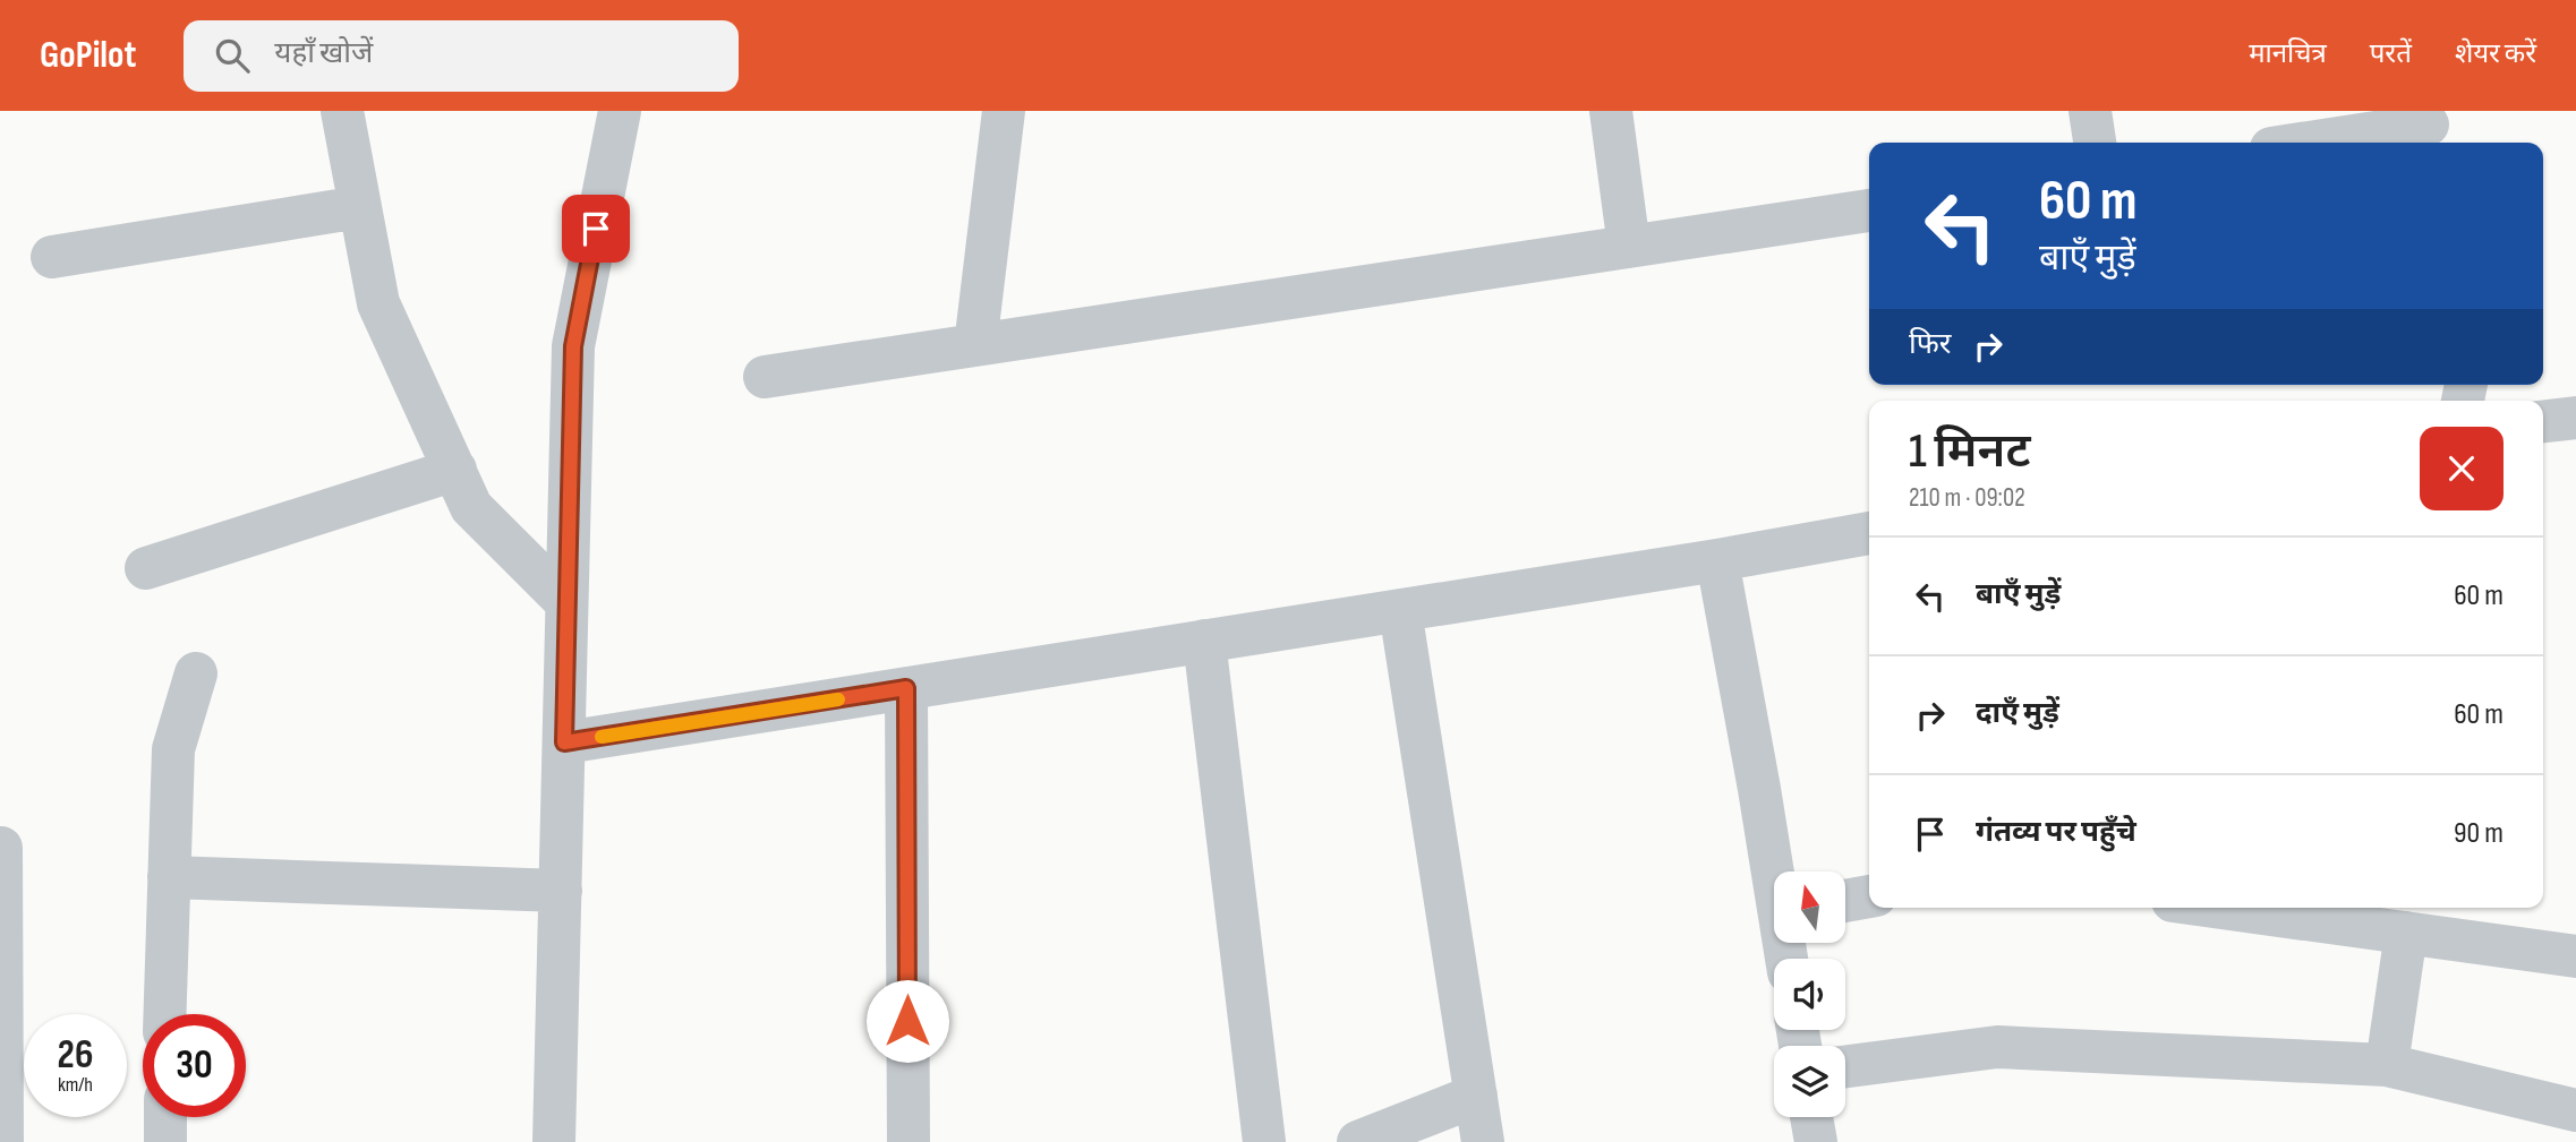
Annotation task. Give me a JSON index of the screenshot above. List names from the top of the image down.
{
  "north": "top",
  "page": {
    "header": "GoPilot",
    "search": "यहाँ खोजें",
    "nav": ["मानचित्र", "परतें", "शेयर करें"],
    "turn": ["60 m", "बाएँ मुड़ें"],
    "then": "फिर",
    "heading": ["1 मिनट", "210 m · 09:02"],
    "list": [
      {
        "name": "बाएँ मुड़ें",
        "value": "60 m"
      },
      {
        "name": "दाएँ मुड़ें",
        "value": "60 m"
      },
      {
        "name": "गंतव्य पर पहुँचे",
        "value": "90 m"
      }
    ],
    "speed": "26 km/h",
    "limit": "30"
  }
}
